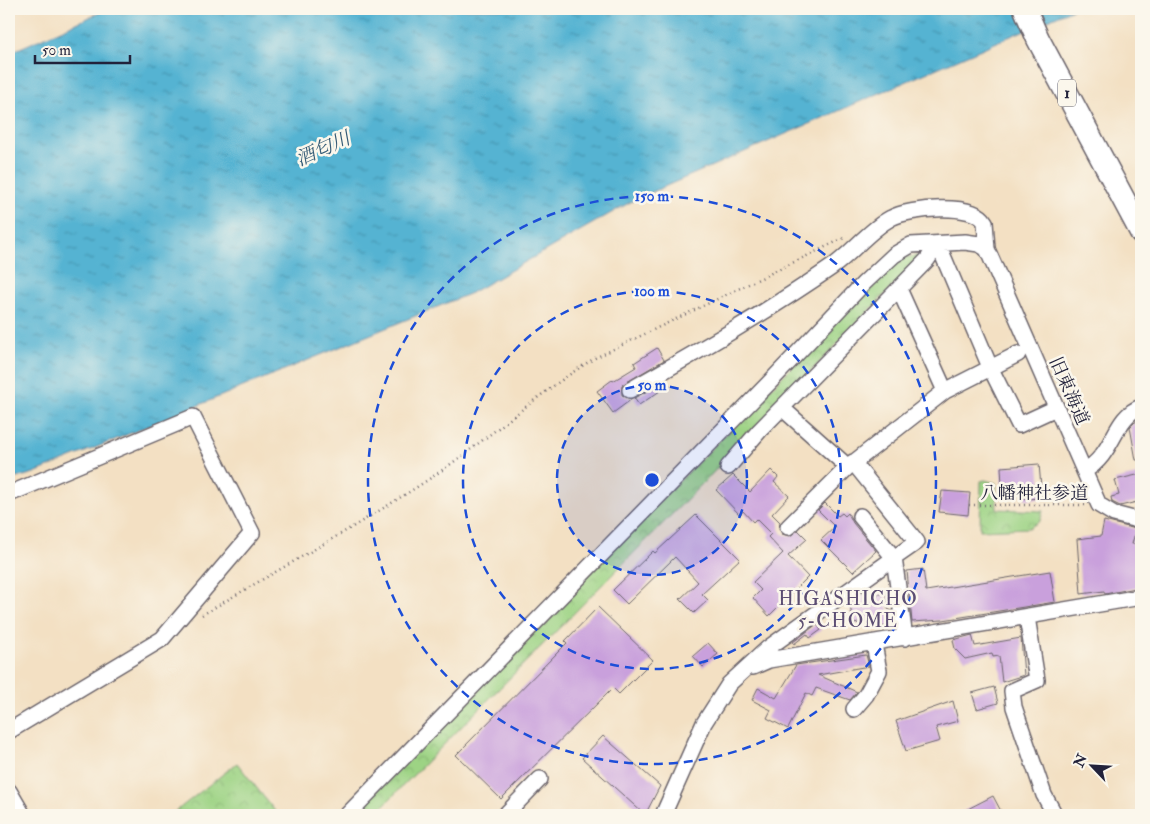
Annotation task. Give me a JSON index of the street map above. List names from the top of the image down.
{
  "streets": {
    "highway": ["1"],
    "street": ["旧東海道"],
    "path": ["八幡神社参道"]
  },
  "crossings": [
    ["旧東海道", "八幡神社参道"]
  ],
  "districts": ["HIGASHICHO 5-CHOME"],
  "water": ["酒匂川"],
  "scale_bar": "50 m",
  "north": "top left",
  "rings": ["150 m", "100 m", "50 m"]
}
